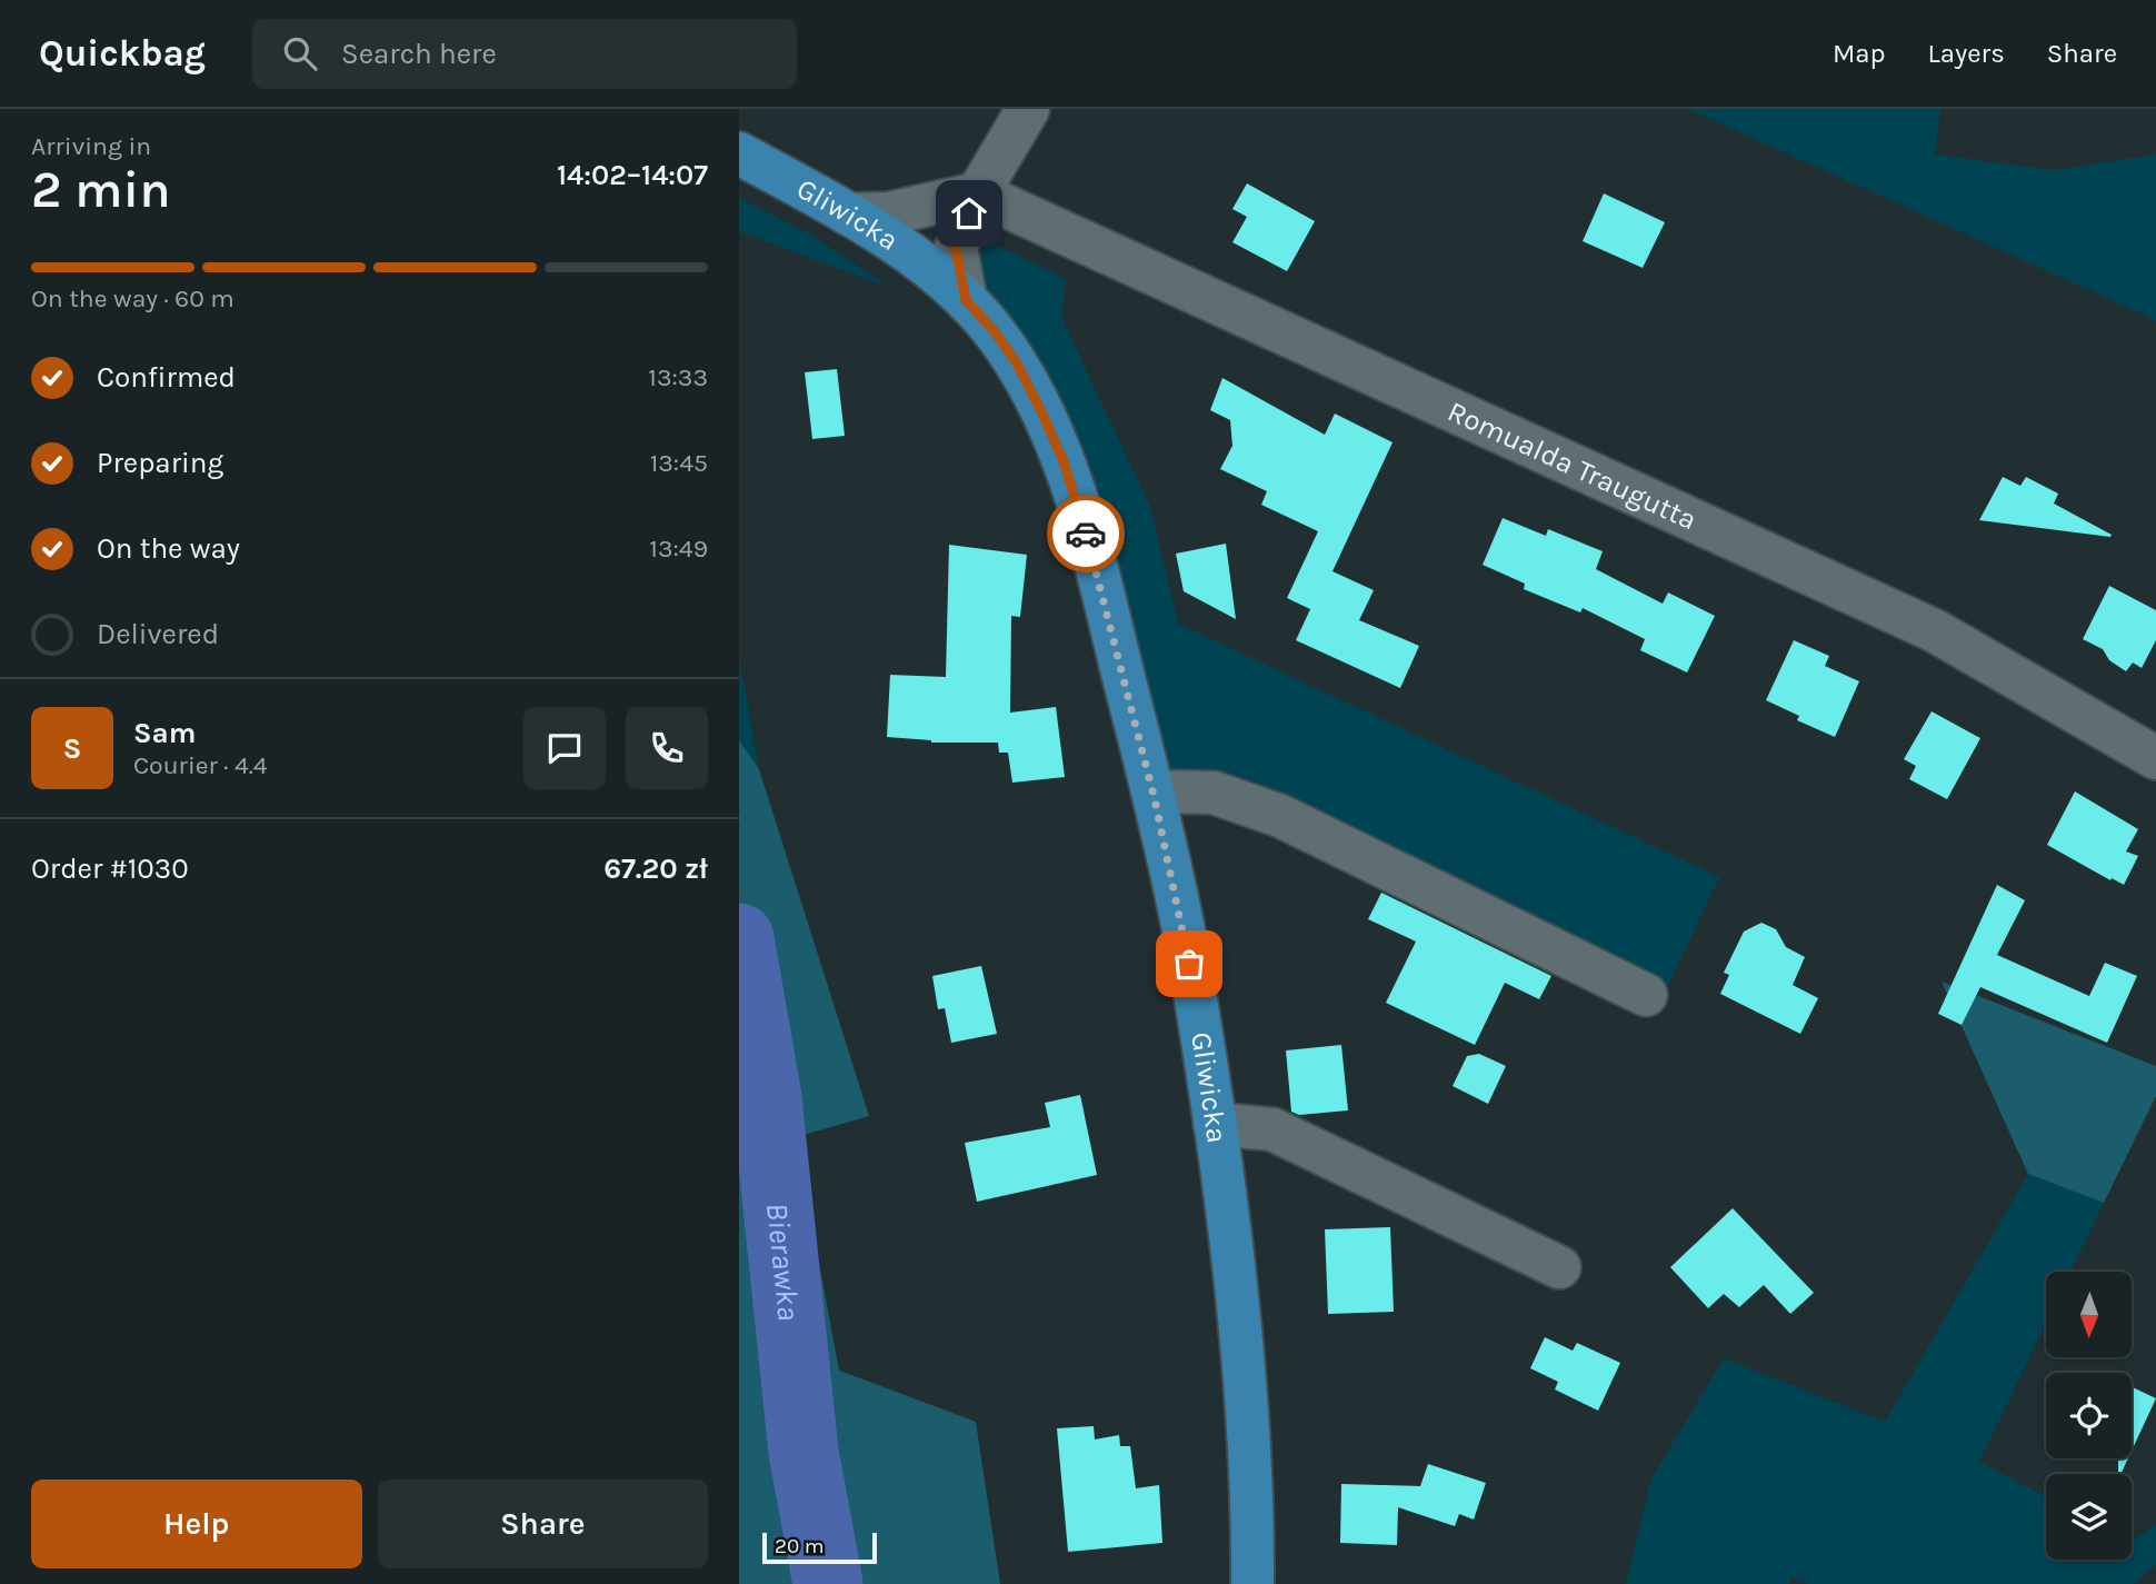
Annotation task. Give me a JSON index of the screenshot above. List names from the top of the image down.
{
  "streets": {
    "main road": ["Gliwicka"],
    "street": ["Romualda Traugutta"]
  },
  "water": ["Bierawka"],
  "scale_bar": "20 m",
  "north": "bottom",
  "page": {
    "header": "Quickbag",
    "search": "Search here",
    "nav": ["Map", "Layers", "Share"],
    "heading": ["2 min", "Arriving in", "14:02–14:07"],
    "panel": [
      "Sam",
      "Courier · 4.4",
      "Order #1030",
      "67.20 zł"
    ],
    "bar": "On the way · 60 m",
    "list": [
      ["Confirmed", "13:33"],
      ["Preparing", "13:45"],
      ["On the way", "13:49"],
      "Delivered"
    ],
    "round": "S",
    "buttons": ["Help", "Share"],
    "scale": "20 m"
  }
}
